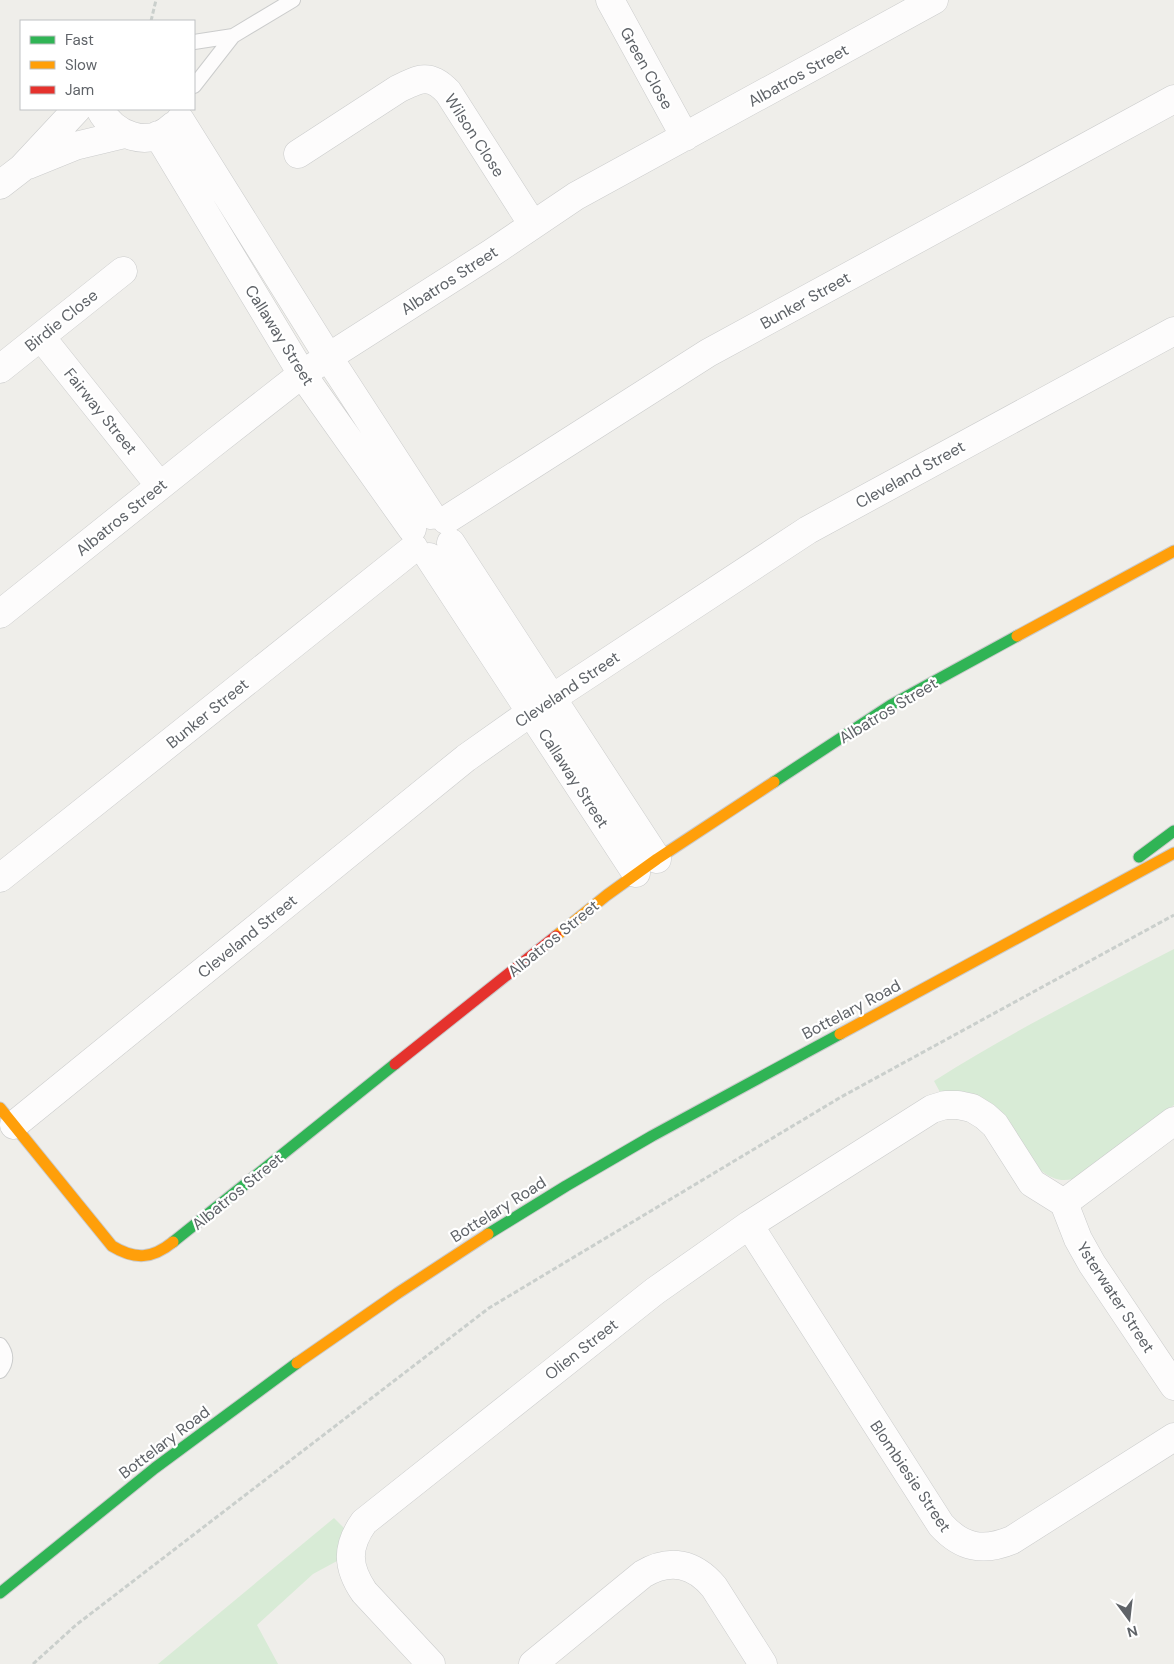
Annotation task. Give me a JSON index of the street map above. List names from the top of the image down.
{
  "streets": {
    "main road": ["Albatros Street", "Bottelary Road"],
    "street": [
      "Green Close",
      "Wilson Close",
      "Bunker Street",
      "Birdie Close",
      "Callaway Street",
      "Fairway Street",
      "Cleveland Street",
      "Ysterwater Street",
      "Olien Street",
      "Blombiesie Street"
    ]
  },
  "crossings": [
    ["Green Close", "Albatros Street"],
    ["Albatros Street", "Wilson Close"],
    ["Albatros Street", "Callaway Street"],
    ["Albatros Street", "Fairway Street"],
    ["Albatros Street", "Cleveland Street"],
    ["Bunker Street", "Callaway Street"],
    ["Birdie Close", "Fairway Street"],
    ["Callaway Street", "Cleveland Street"],
    ["Ysterwater Street", "Olien Street"],
    ["Olien Street", "Blombiesie Street"]
  ],
  "legend": ["Fast", "Slow", "Jam"],
  "north": "bottom"
}
